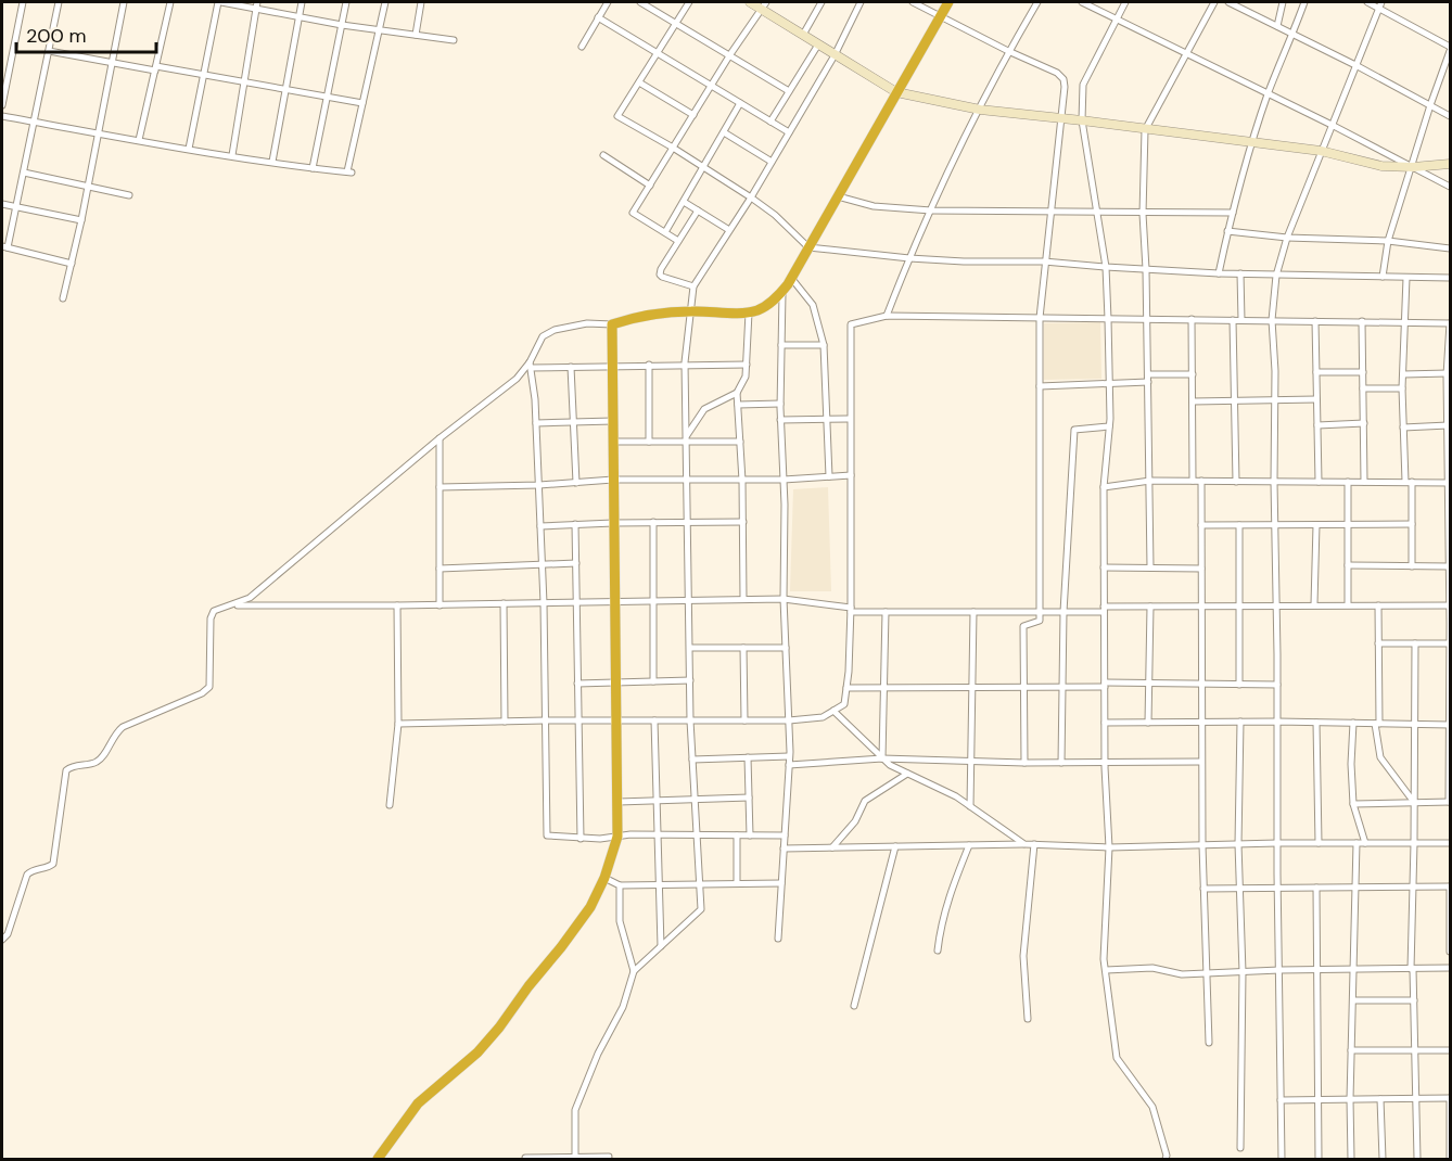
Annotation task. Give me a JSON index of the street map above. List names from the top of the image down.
{
  "scale_bar": "200 m"
}
